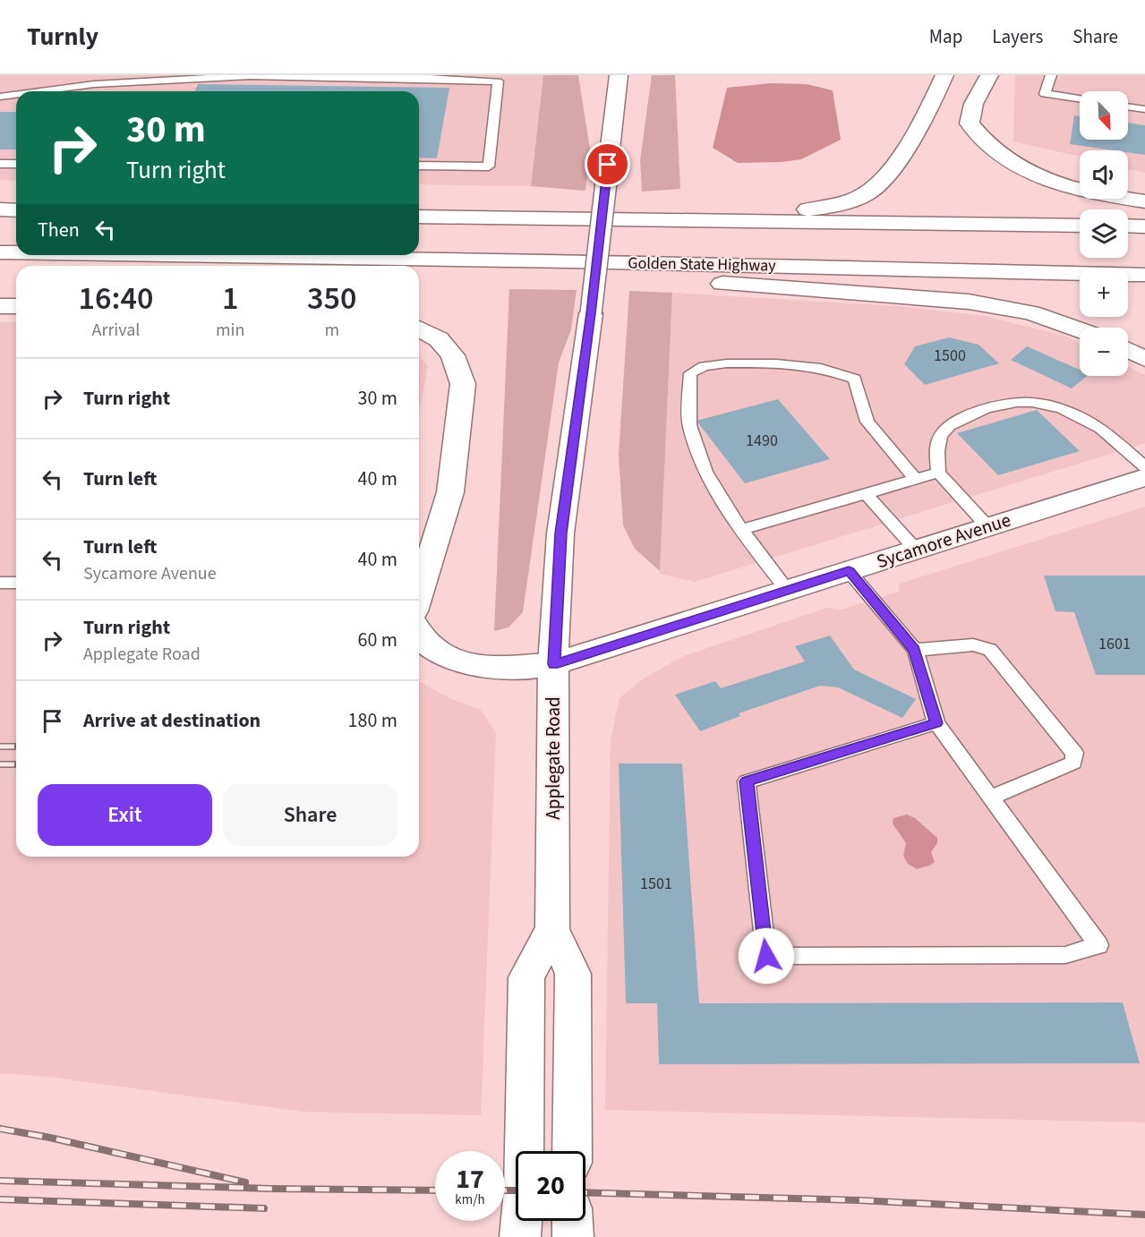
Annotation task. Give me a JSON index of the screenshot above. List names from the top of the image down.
{
  "streets": {
    "main road": ["Golden State Highway", "Sycamore Avenue", "Applegate Road"]
  },
  "crossings": [
    ["Sycamore Avenue", "Applegate Road"]
  ],
  "house_numbers": [
    "1500",
    "1490",
    "1601",
    "1501"
  ],
  "north": "bottom right",
  "page": {
    "header": "Turnly",
    "nav": ["Map", "Layers", "Share"],
    "map_buttons": ["+", "−"],
    "turn": ["30 m", "Turn right"],
    "then": "Then",
    "eta": [
      "16:40",
      "Arrival",
      "1",
      "min",
      "350",
      "m"
    ],
    "list": [
      {
        "name": "Turn right",
        "value": "30 m"
      },
      {
        "name": "Turn left",
        "value": "40 m"
      },
      {
        "name": "Turn left",
        "note": "Sycamore Avenue",
        "value": "40 m"
      },
      {
        "name": "Turn right",
        "note": "Applegate Road",
        "value": "60 m"
      },
      {
        "name": "Arrive at destination",
        "value": "180 m"
      }
    ],
    "buttons": ["Exit", "Share"],
    "speed": "17 km/h",
    "limit": "20"
  }
}
